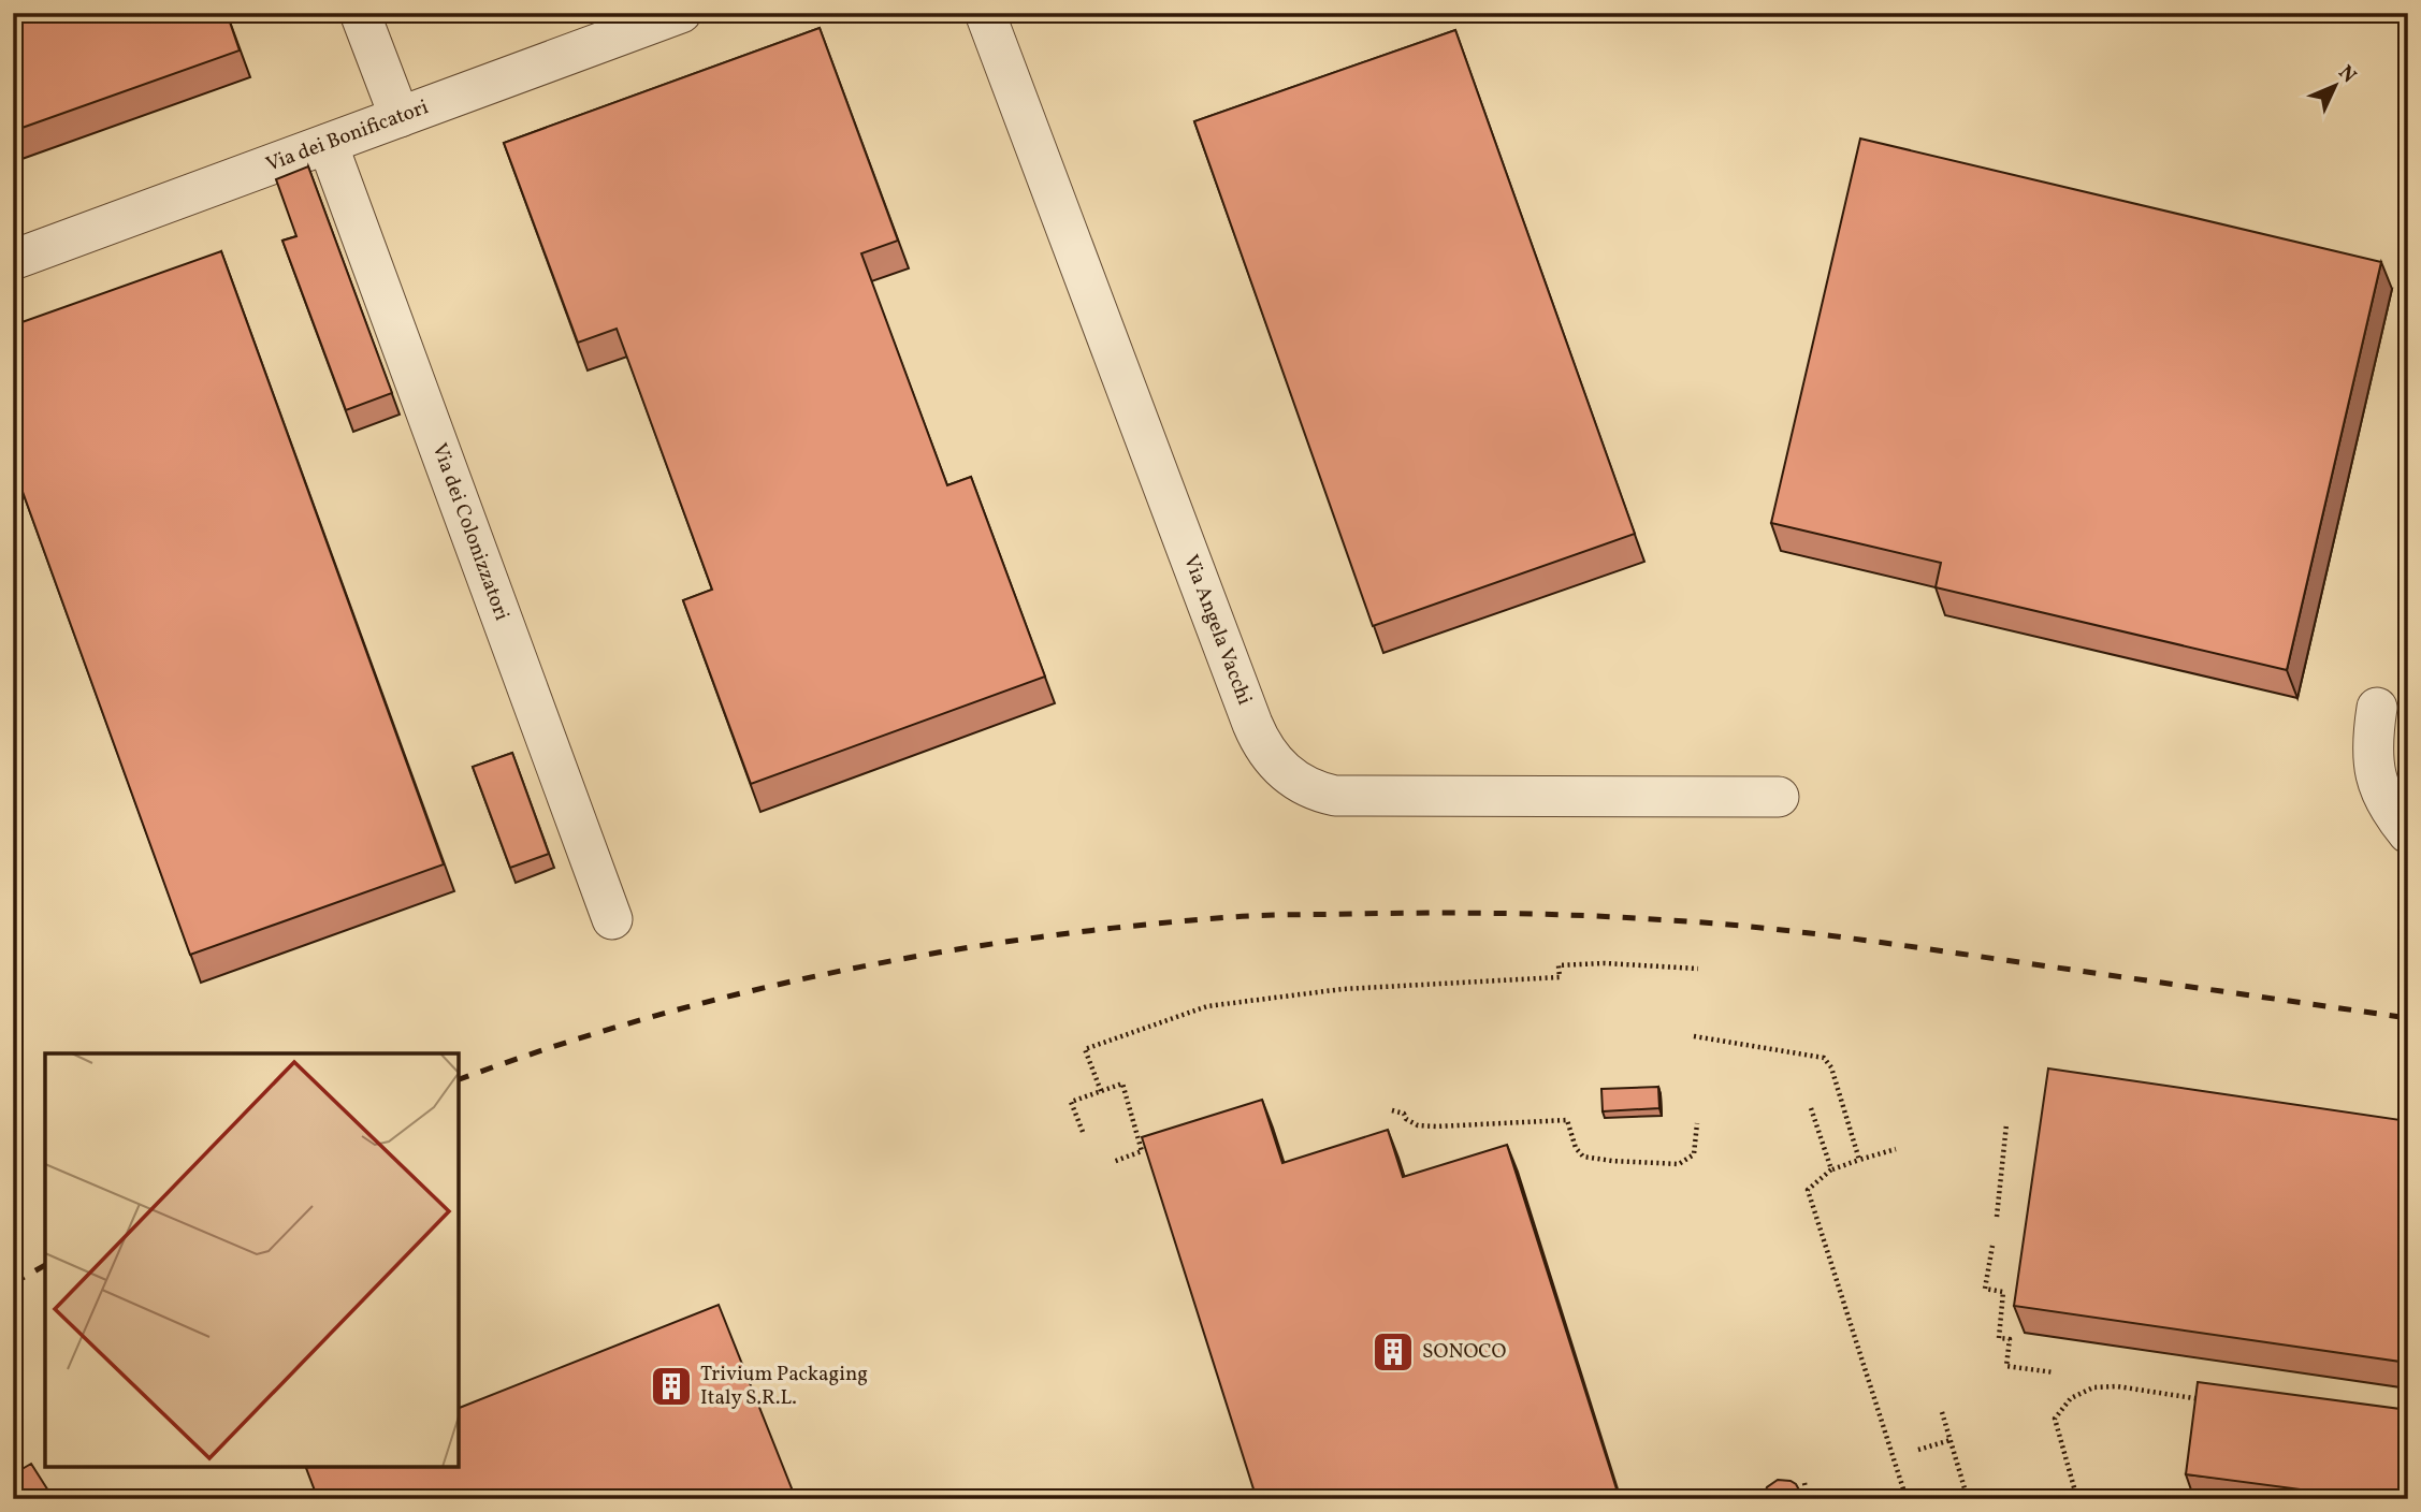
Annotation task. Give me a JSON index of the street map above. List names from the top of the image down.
{
  "streets": {
    "street": ["Via dei Bonificatori", "Via dei Colonizzatori", "Via Angela Vacchi"]
  },
  "crossings": [
    ["Via dei Bonificatori", "Via dei Colonizzatori"]
  ],
  "places": {
    "building": ["SONOCO", "Trivium Packaging Italy S.R.L."]
  },
  "north": "top right"
}
